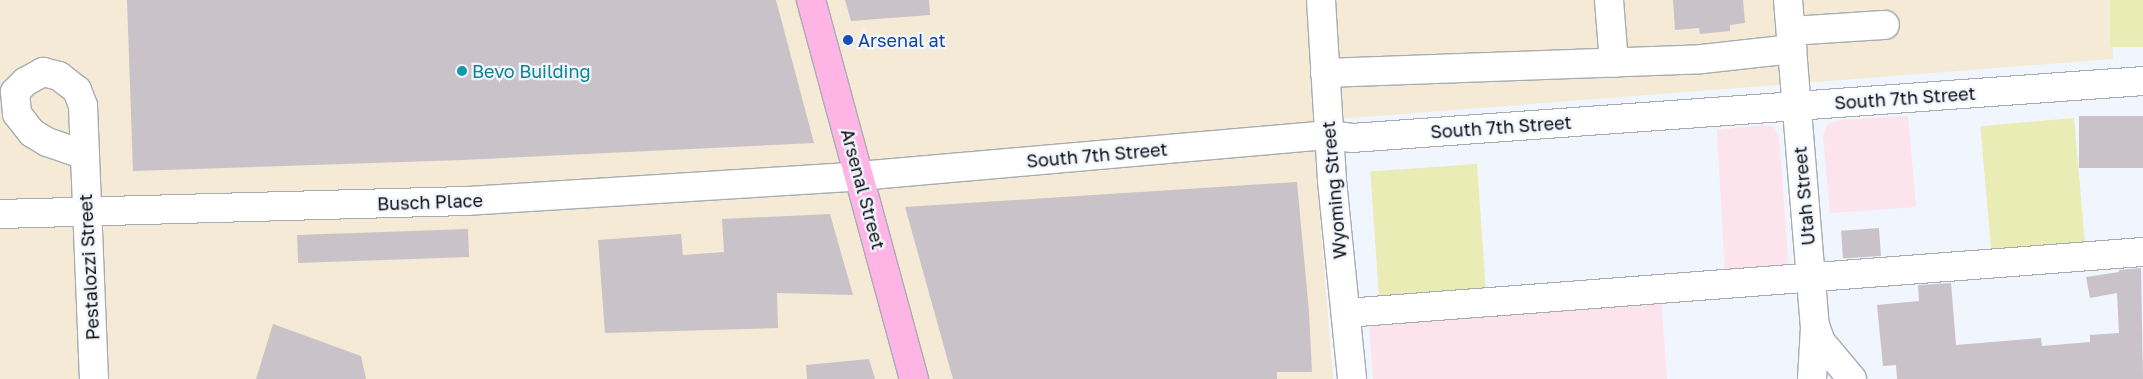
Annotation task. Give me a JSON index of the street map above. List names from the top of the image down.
{
  "streets": {
    "main road": ["Arsenal Street"],
    "street": [
      "South 7th Street",
      "Wyoming Street",
      "Utah Street",
      "Busch Place",
      "Pestalozzi Street"
    ]
  },
  "crossings": [
    ["South 7th Street", "Arsenal Street"],
    ["South 7th Street", "Wyoming Street"],
    ["South 7th Street", "Utah Street"],
    ["South 7th Street", "Busch Place"],
    ["Arsenal Street", "Busch Place"],
    ["Busch Place", "Pestalozzi Street"]
  ],
  "places": ["Arsenal at", "Bevo Building"]
}
